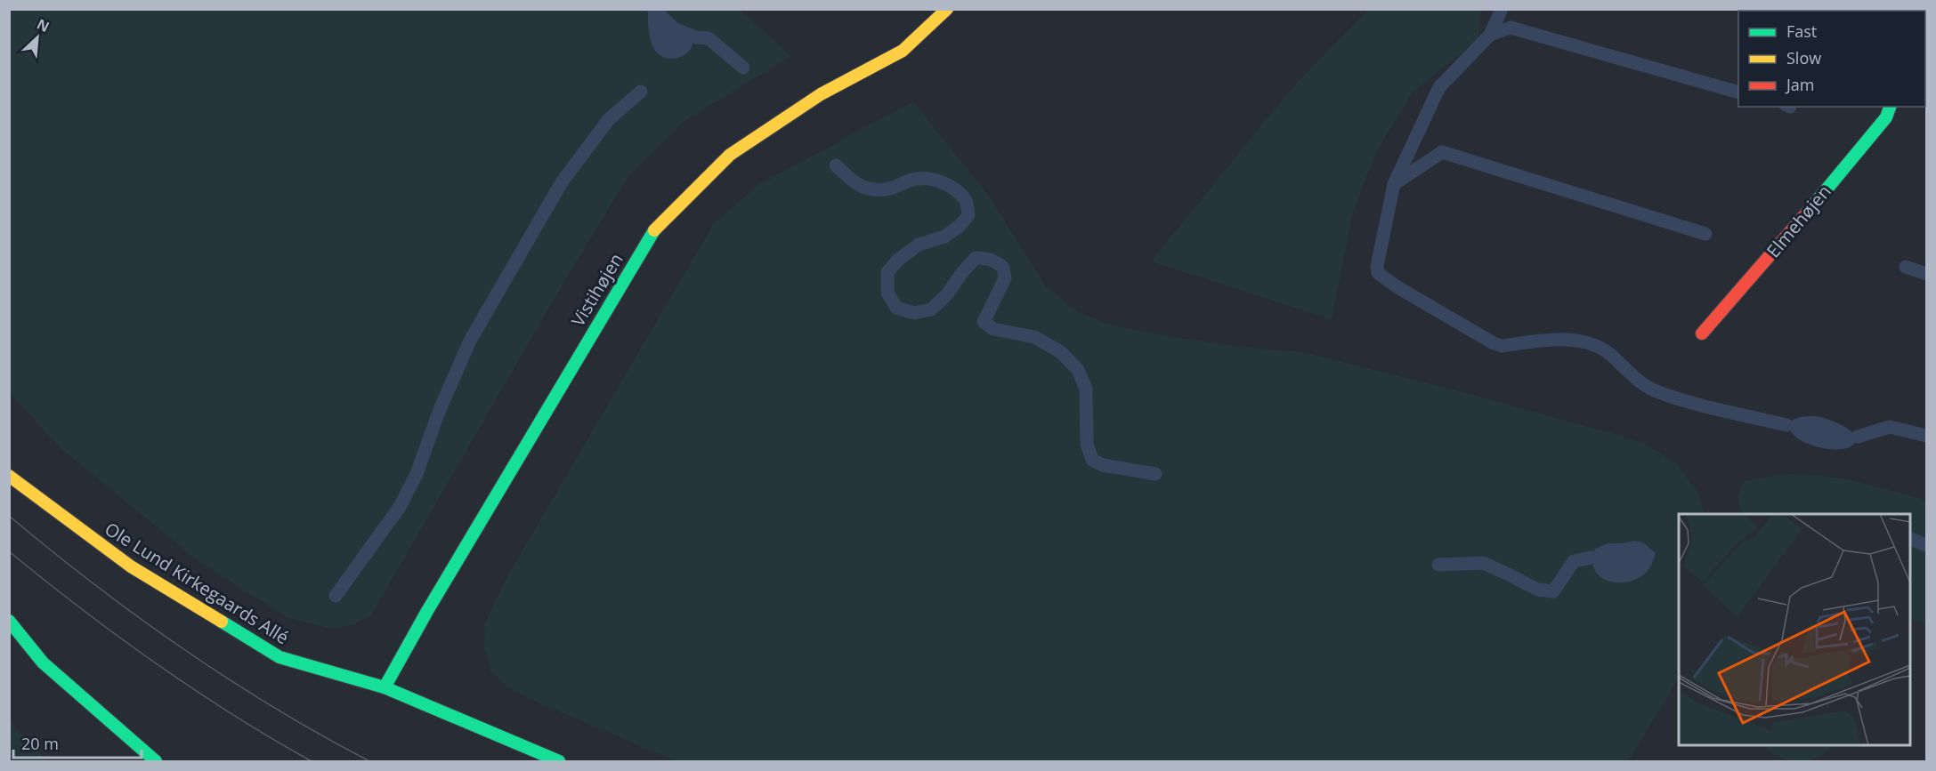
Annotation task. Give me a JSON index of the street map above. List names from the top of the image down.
{
  "streets": {
    "street": ["Elmehøjen", "Vistihøjen", "Ole Lund Kirkegaards Allé"]
  },
  "crossings": [
    ["Vistihøjen", "Ole Lund Kirkegaards Allé"]
  ],
  "legend": ["Fast", "Slow", "Jam"],
  "scale_bar": "20 m",
  "north": "top right"
}
